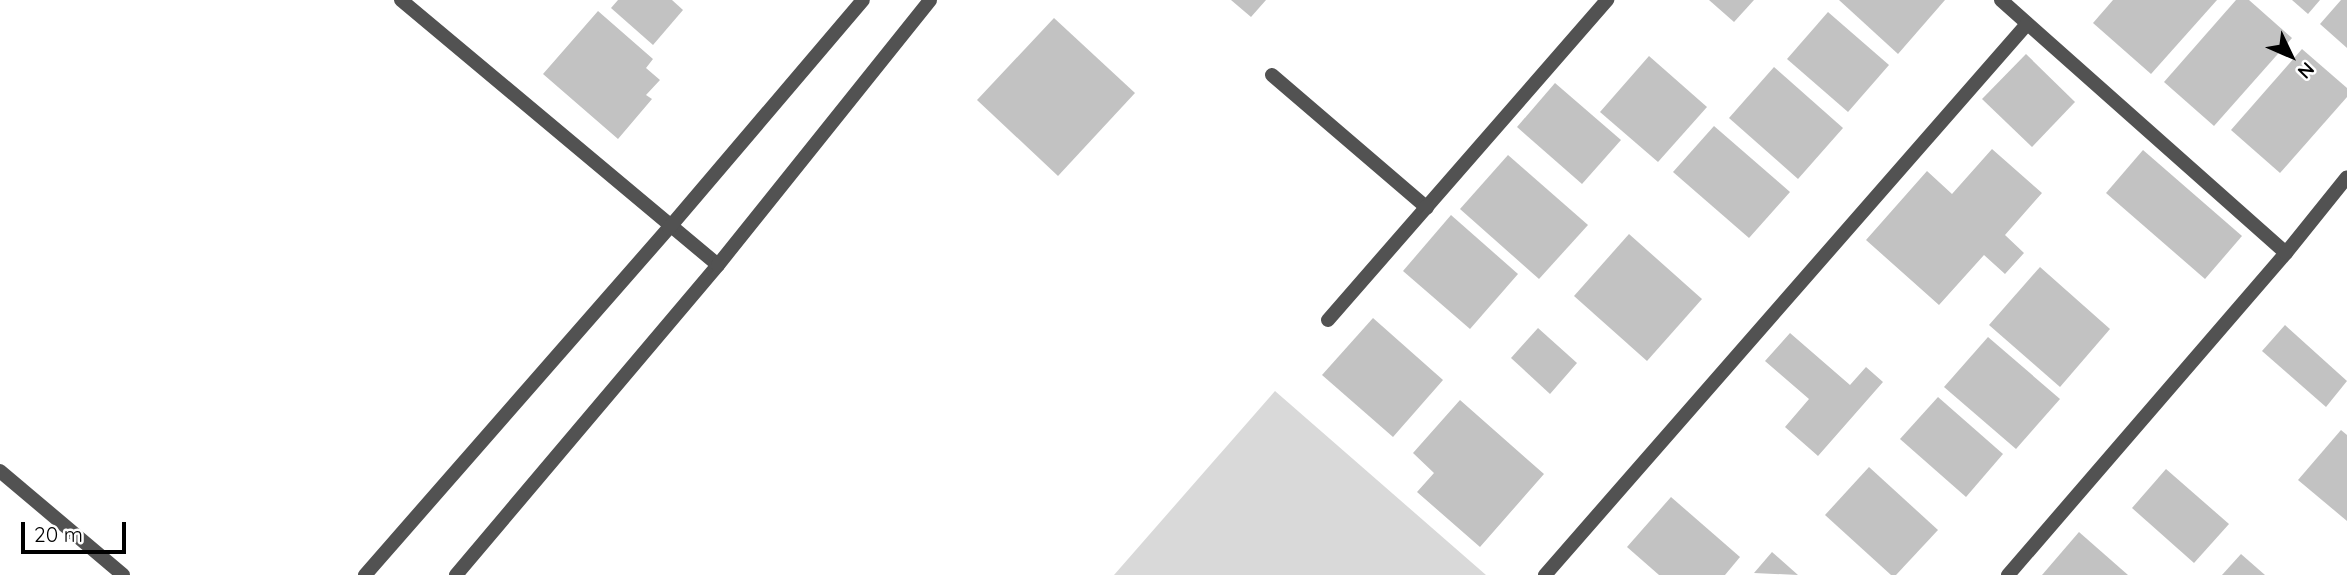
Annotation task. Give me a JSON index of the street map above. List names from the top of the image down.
{
  "scale_bar": "20 m",
  "north": "bottom right"
}
